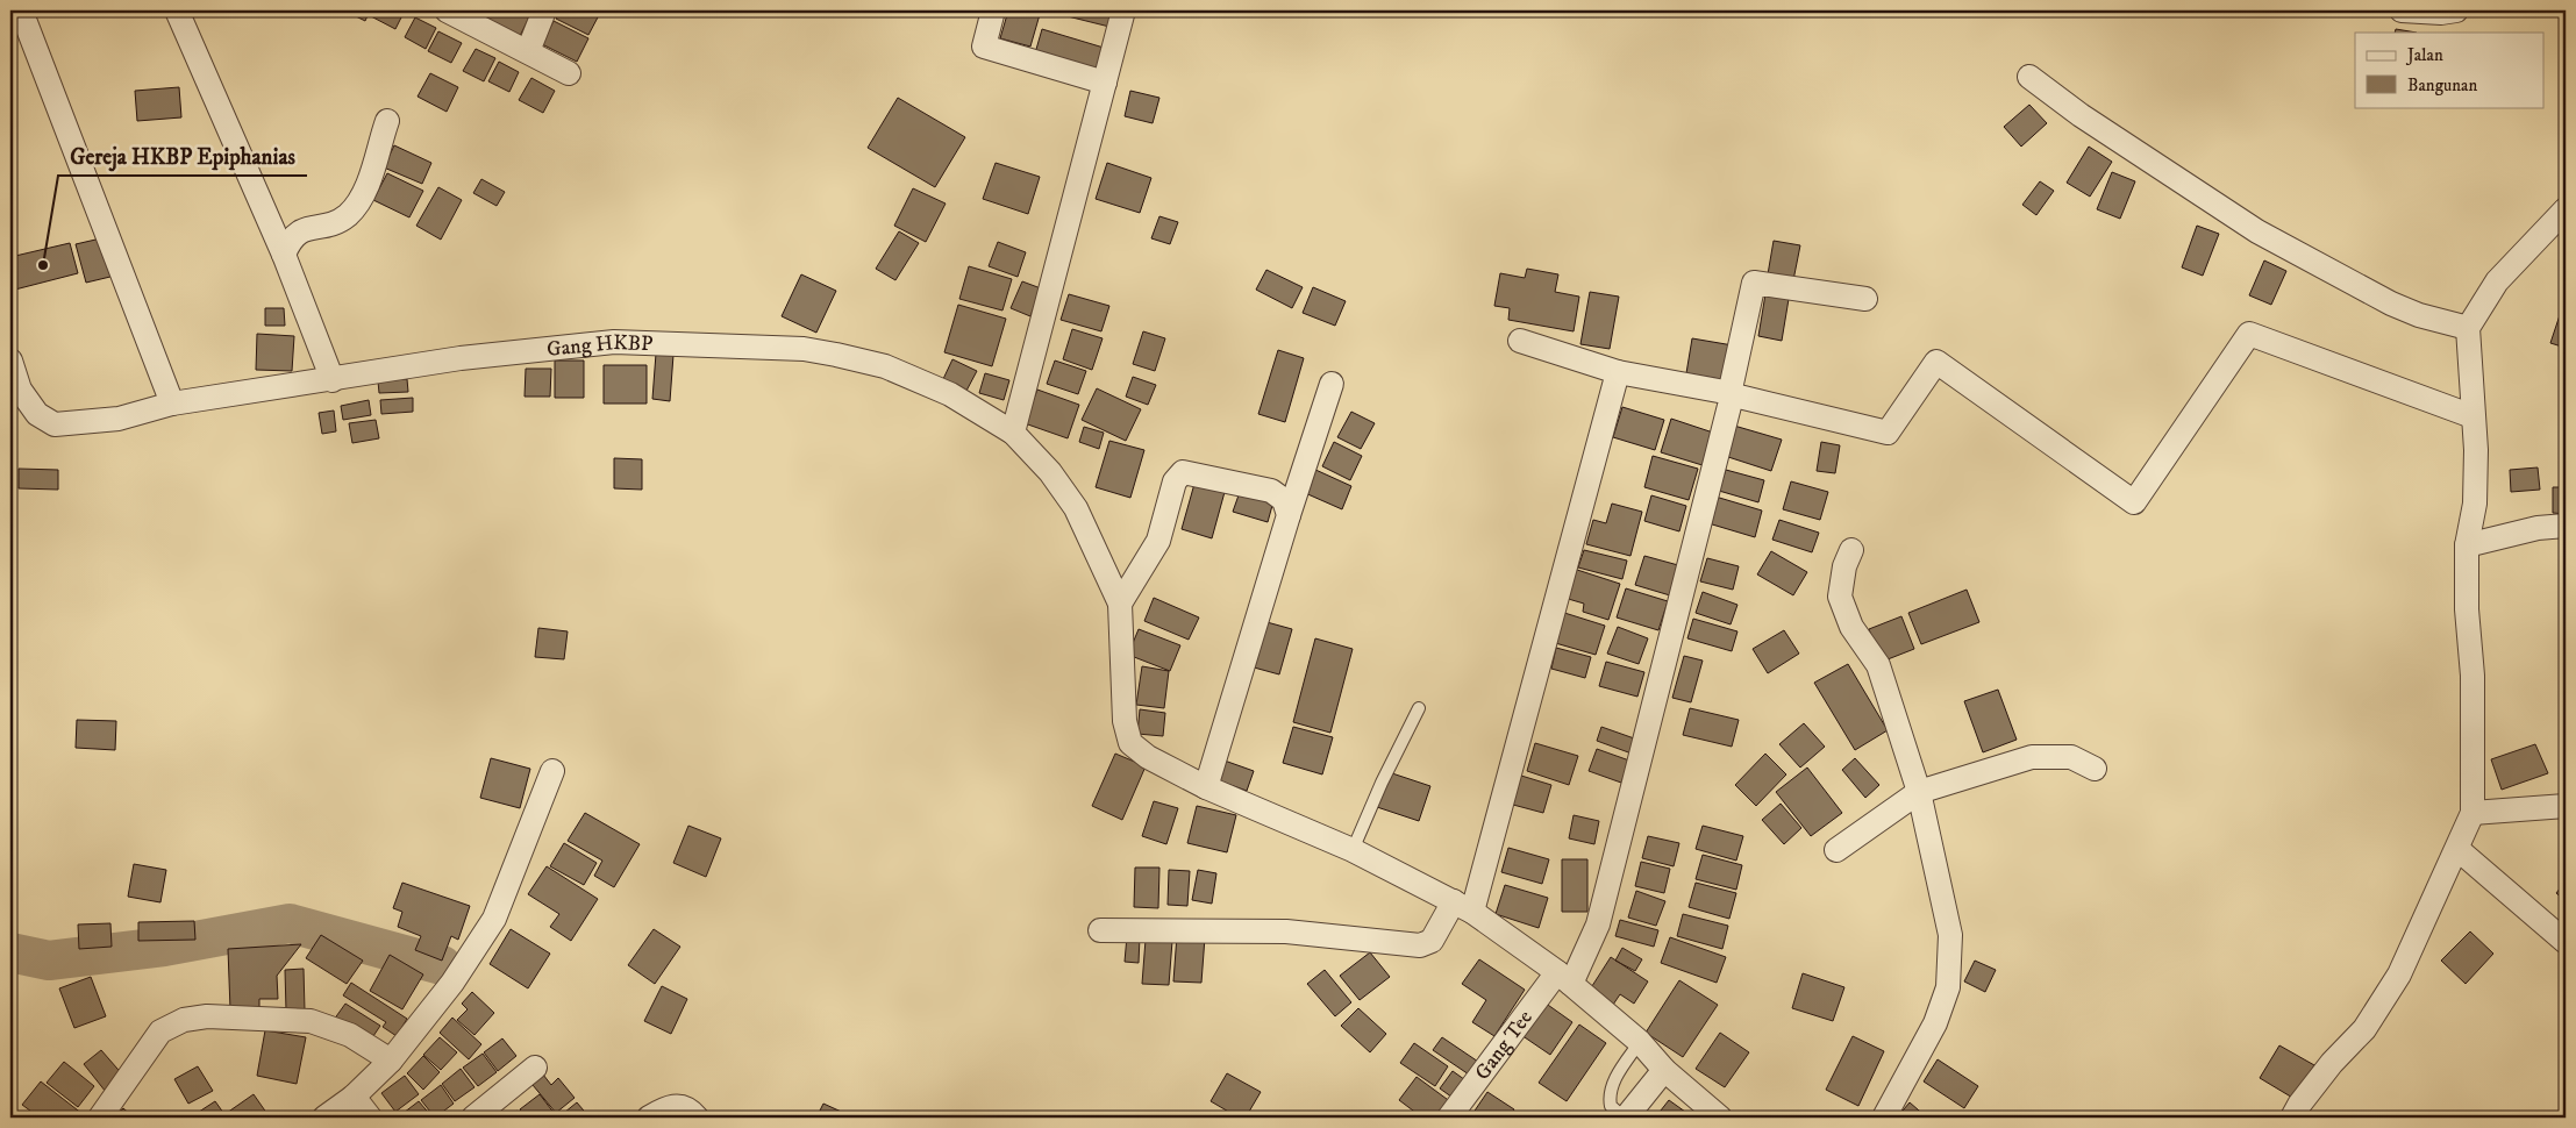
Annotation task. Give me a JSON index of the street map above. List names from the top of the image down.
{
  "streets": {
    "street": ["Gang HKBP", "Gang Tee"]
  },
  "places": ["Gereja HKBP Epiphanias"],
  "legend": ["Jalan", "Bangunan"]
}
